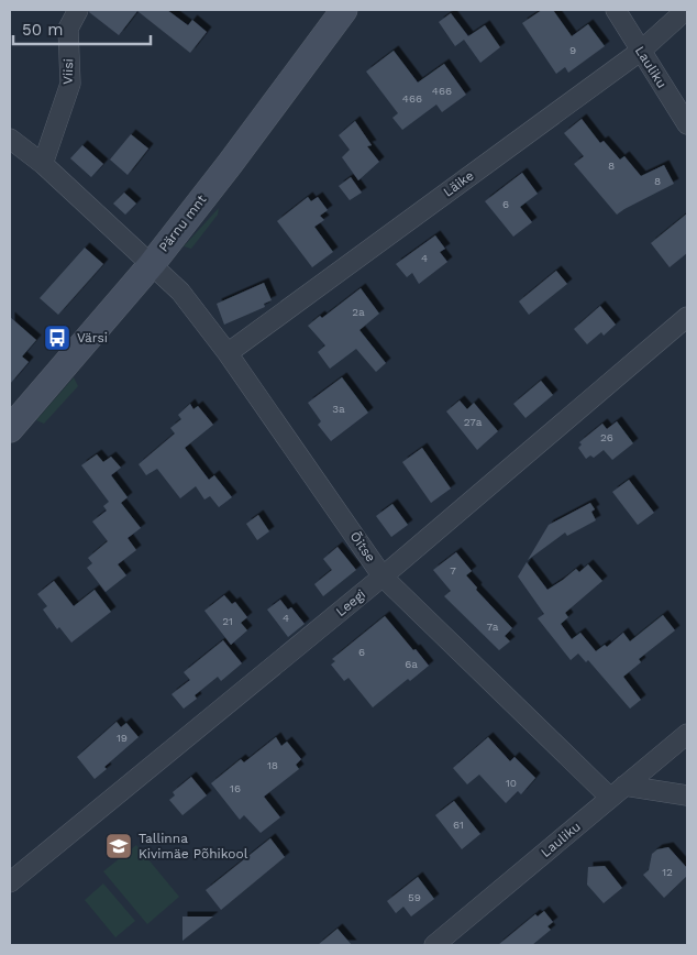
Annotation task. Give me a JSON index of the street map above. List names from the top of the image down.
{
  "streets": {
    "main road": ["Pärnu mnt"],
    "street": [
      "Lauliku",
      "Viisi",
      "Läike",
      "Õitse",
      "Leegi"
    ]
  },
  "crossings": [
    ["Lauliku", "Läike"],
    ["Lauliku", "Õitse"],
    ["Läike", "Õitse"],
    ["Pärnu mnt", "Õitse"],
    ["Õitse", "Leegi"]
  ],
  "places": {
    "bus stop": ["Värsi"],
    "school or university": ["Tallinna Kivimäe Põhikool"]
  },
  "house_numbers": [
    "9",
    "466",
    "466",
    "8",
    "8",
    "6",
    "4",
    "2a",
    "3a",
    "27a",
    "26",
    "7",
    "4",
    "21",
    "7a",
    "6",
    "6a",
    "19",
    "18",
    "10",
    "16",
    "61",
    "12",
    "59"
  ],
  "scale_bar": "50 m"
}
